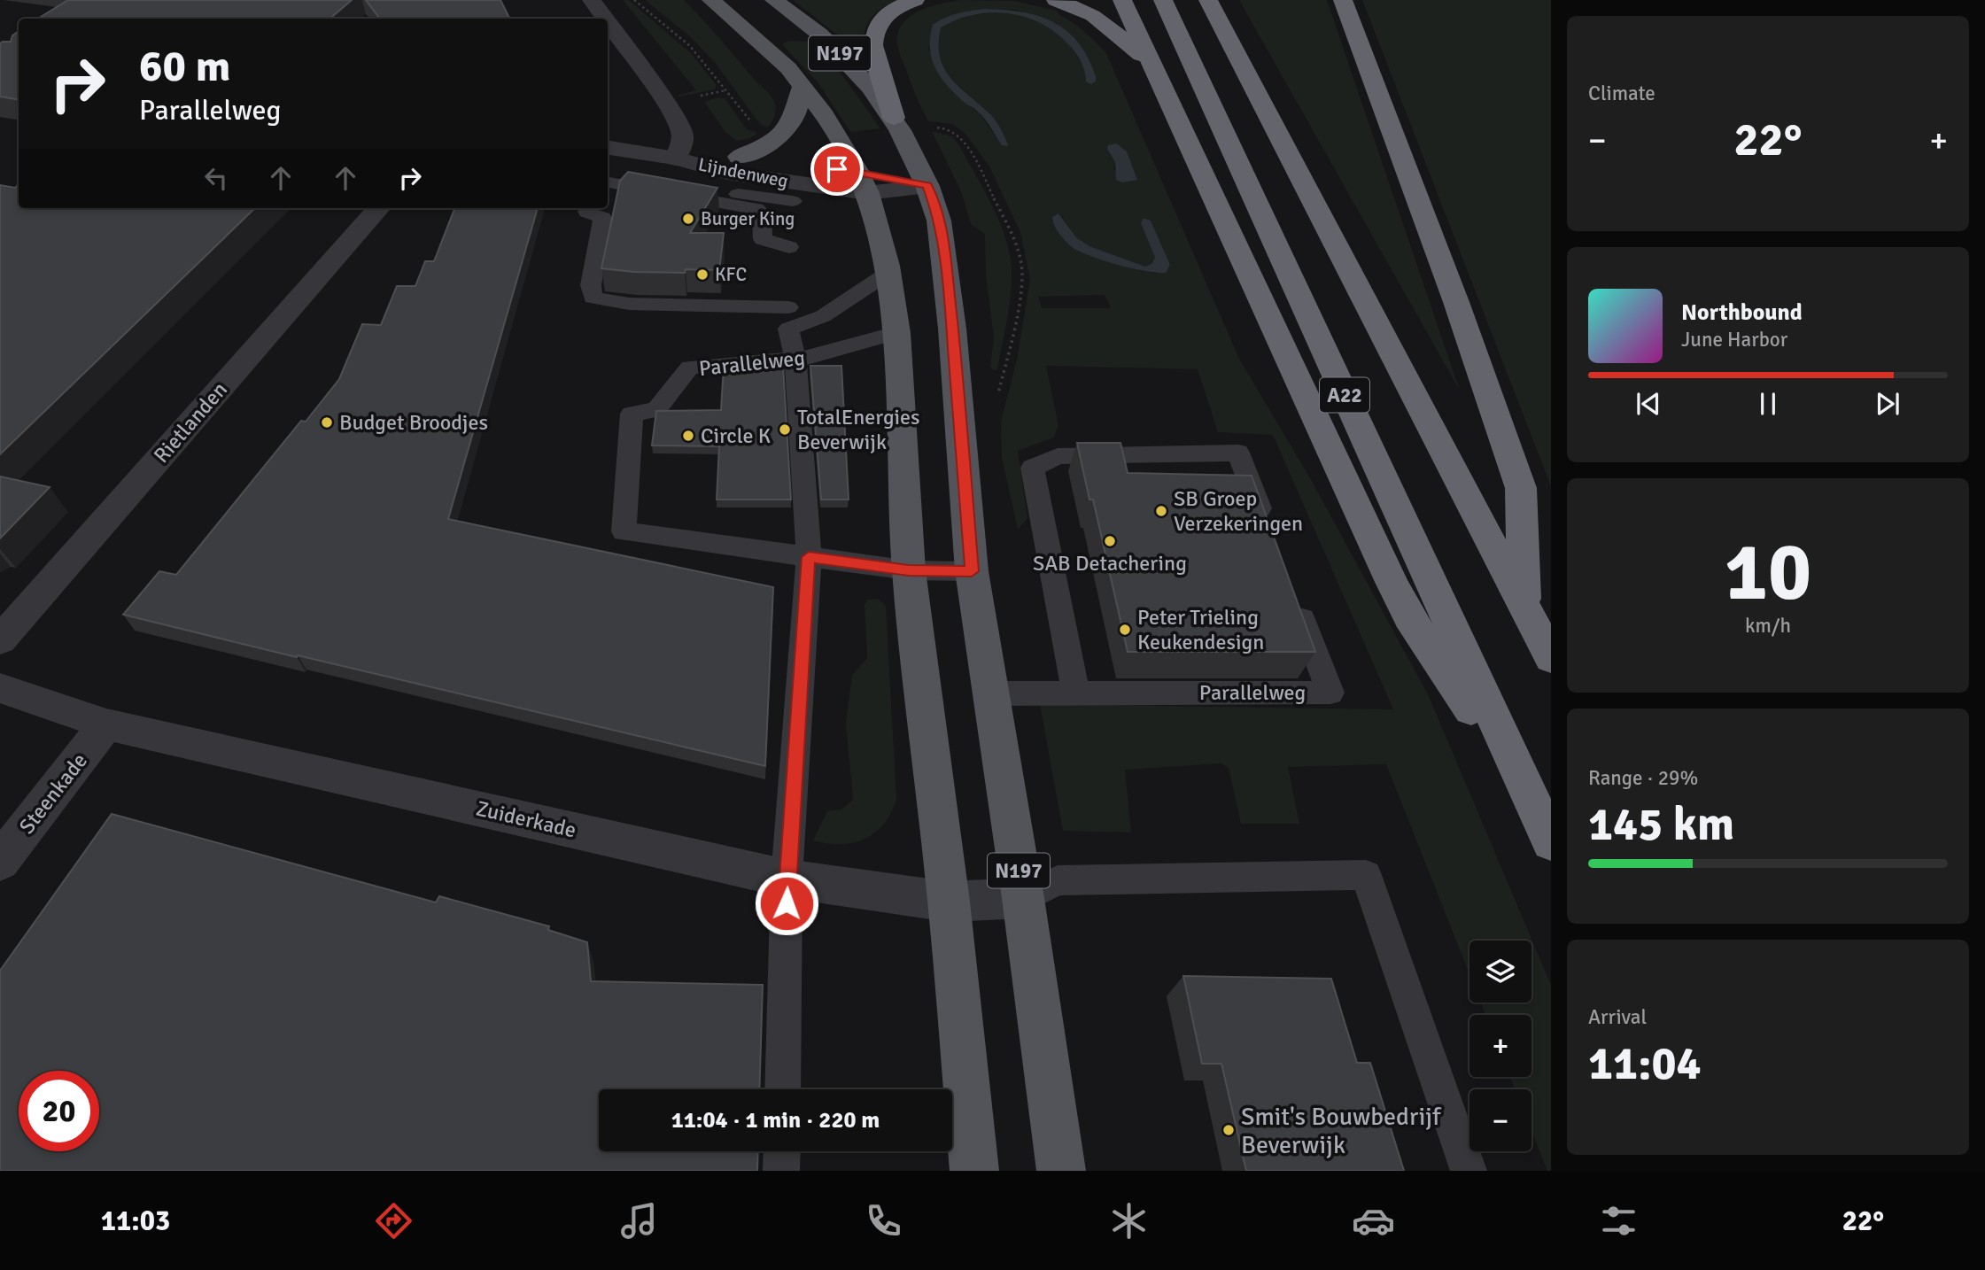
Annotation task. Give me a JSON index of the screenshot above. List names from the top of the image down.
{
  "streets": {
    "highway": ["A22"],
    "main road": ["N197"],
    "street": [
      "Lijndenweg",
      "Rietlanden",
      "Steenkade",
      "Zuiderkade"
    ],
    "lane": ["Parallelweg"]
  },
  "crossings": [
    ["N197", "Lijndenweg"],
    ["N197", "Parallelweg"],
    ["N197", "Zuiderkade"],
    ["Steenkade", "Zuiderkade"]
  ],
  "places": [
    "Burger King",
    "KFC",
    "Budget Broodjes",
    "TotalEnergies Beverwijk",
    "Circle K",
    "SB Groep Verzekeringen",
    "SAB Detachering",
    "Peter Trieling Keukendesign",
    "Smit's Bouwbedrijf Beverwijk"
  ],
  "page": {
    "tile": [
      "Climate",
      ["10", "km/h"],
      ["Range · 29%", "145 km"],
      ["Arrival", "11:04"]
    ],
    "turn": ["60 m", "Parallelweg"],
    "heat": ["−", "22°", "+"],
    "song": ["Northbound", "June Harbor"],
    "map_buttons": ["+", "−"],
    "limit": "20",
    "trip": "11:04 · 1 min · 220 m",
    "tabs": ["11:03", "22°"]
  }
}
